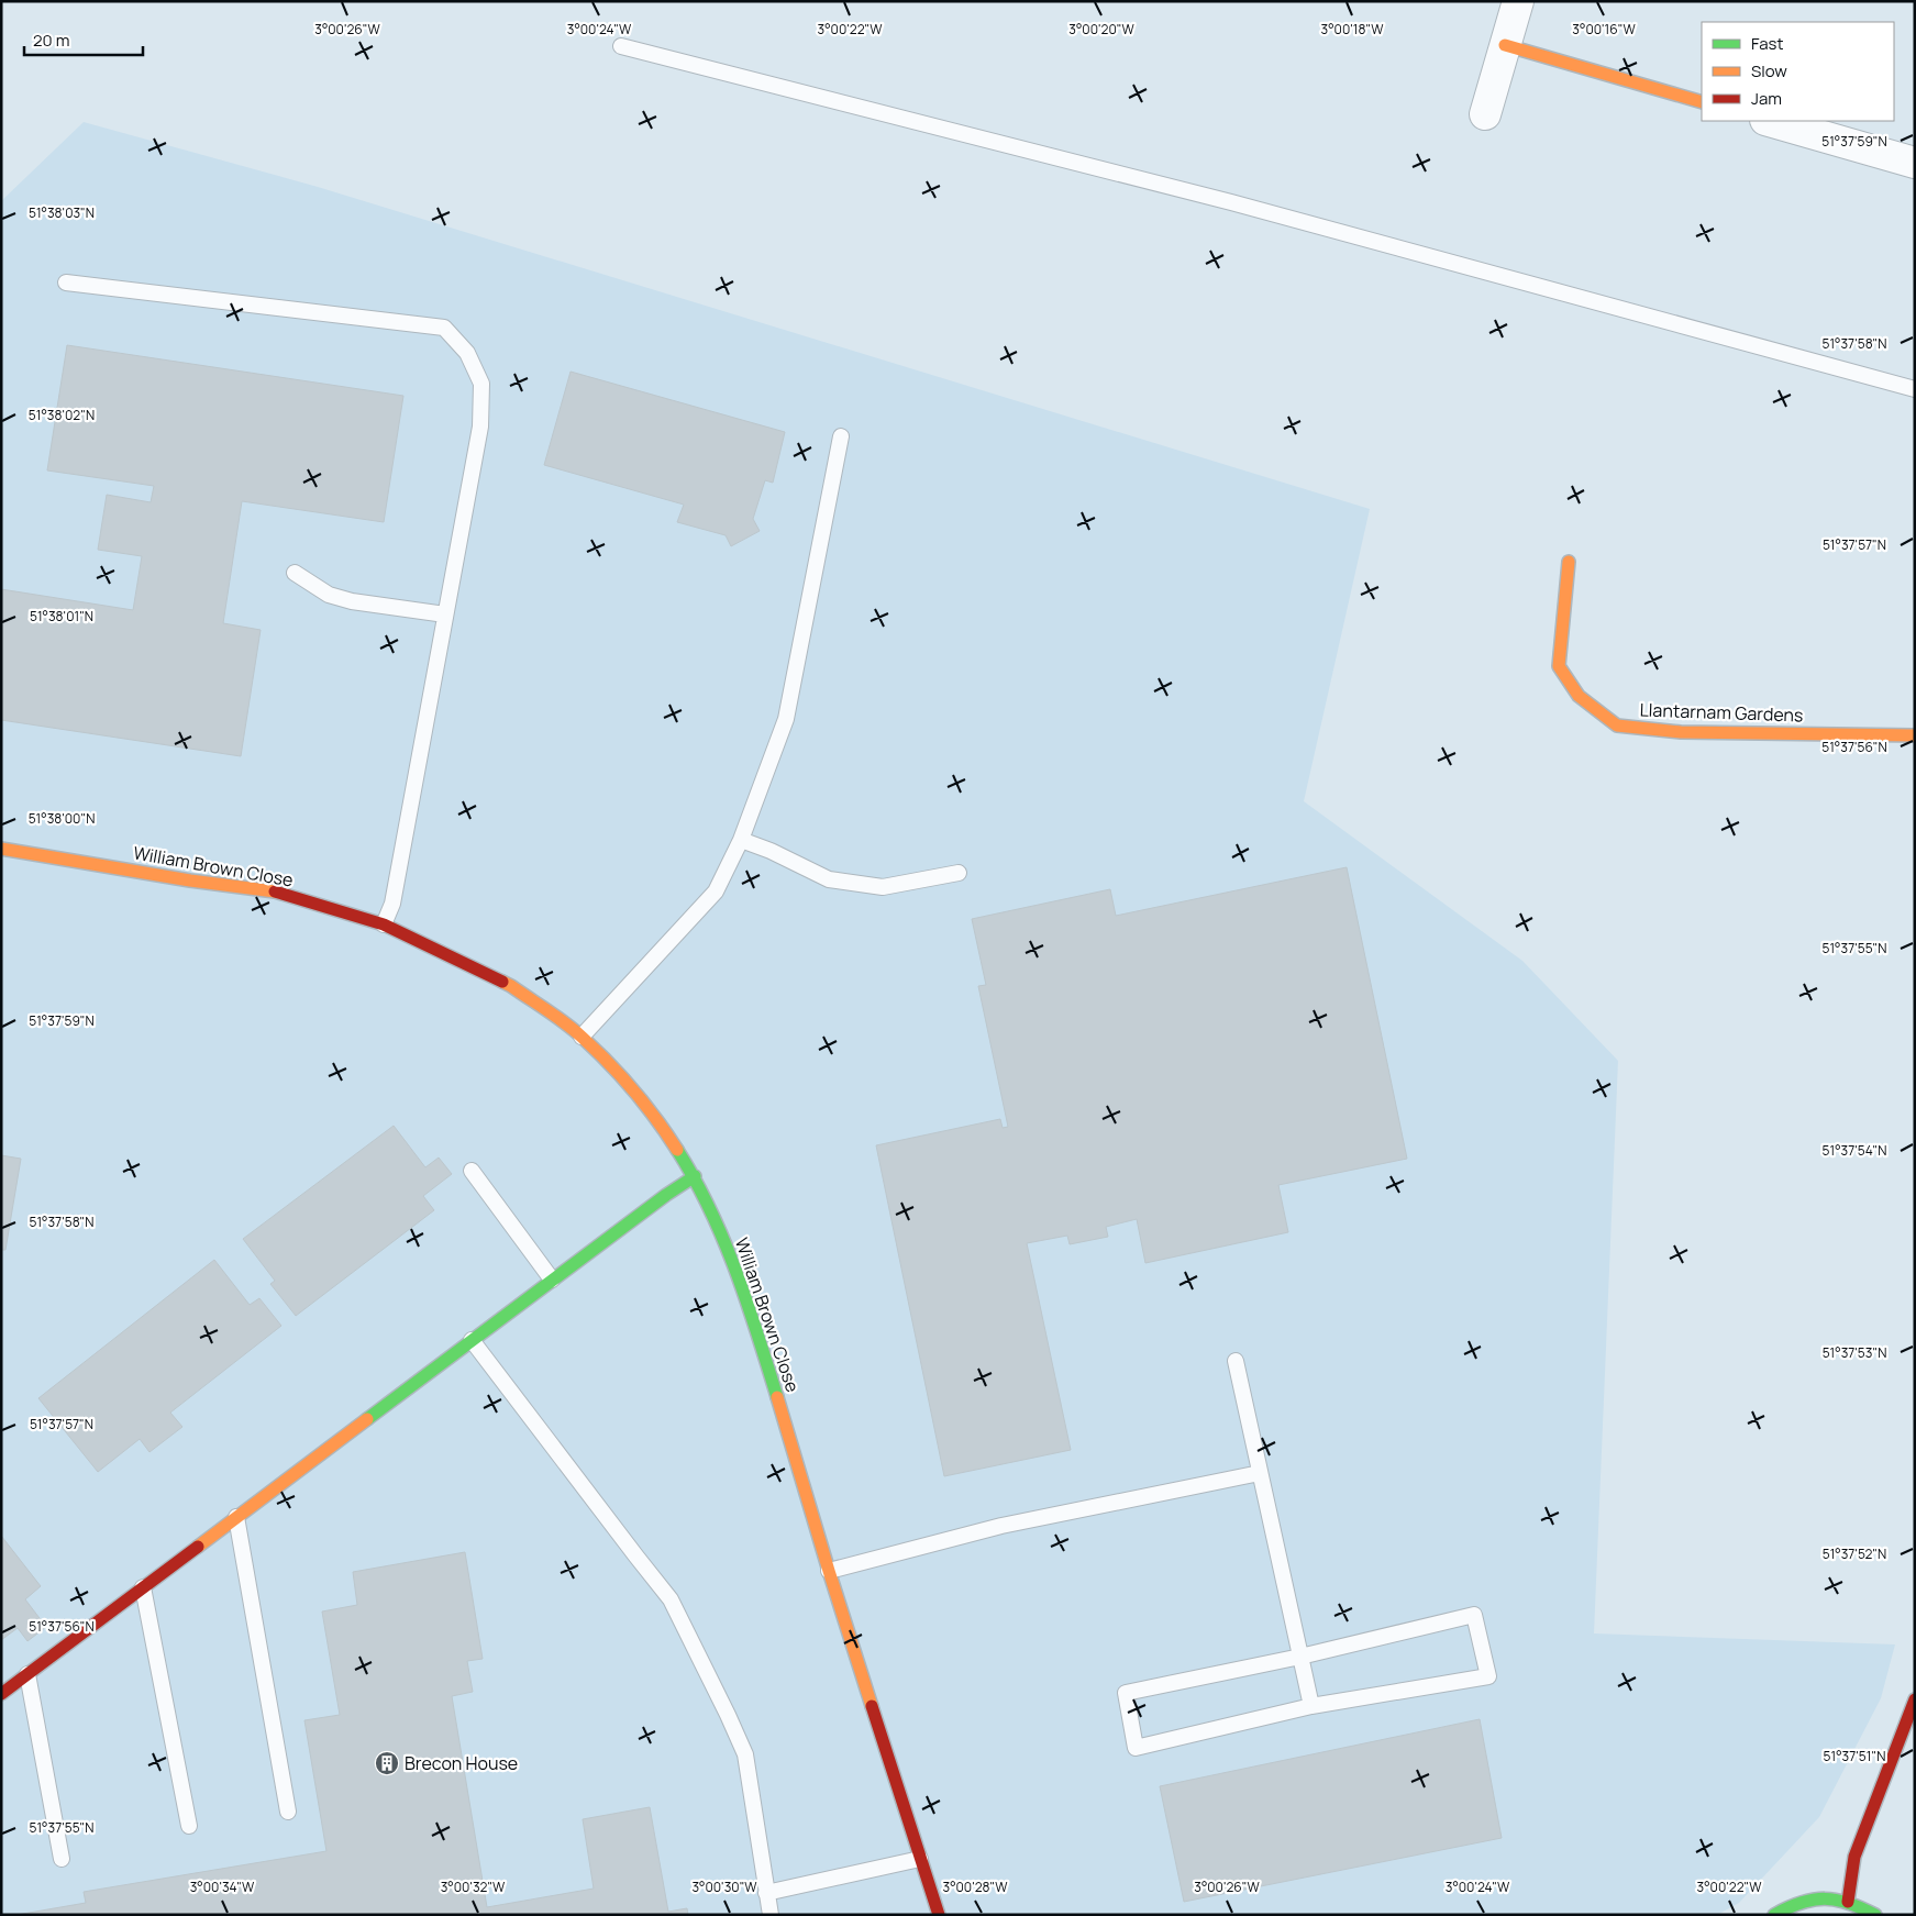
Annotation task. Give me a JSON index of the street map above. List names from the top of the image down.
{
  "streets": {
    "street": ["Llantarnam Gardens", "William Brown Close"]
  },
  "places": {
    "building": ["Brecon House"]
  },
  "legend": ["Fast", "Slow", "Jam"],
  "scale_bar": "20 m",
  "coordinates": [
    "3°00'26\"W",
    "3°00'24\"W",
    "3°00'22\"W",
    "3°00'20\"W",
    "3°00'18\"W",
    "3°00'16\"W",
    "51°37'59\"N",
    "51°38'03\"N",
    "51°37'58\"N",
    "51°38'02\"N",
    "51°37'57\"N",
    "51°38'01\"N",
    "51°37'56\"N",
    "51°38'00\"N",
    "51°37'55\"N",
    "51°37'54\"N",
    "51°37'53\"N",
    "51°37'52\"N",
    "51°37'51\"N",
    "3°00'34\"W",
    "3°00'32\"W",
    "3°00'30\"W",
    "3°00'28\"W"
  ]
}
